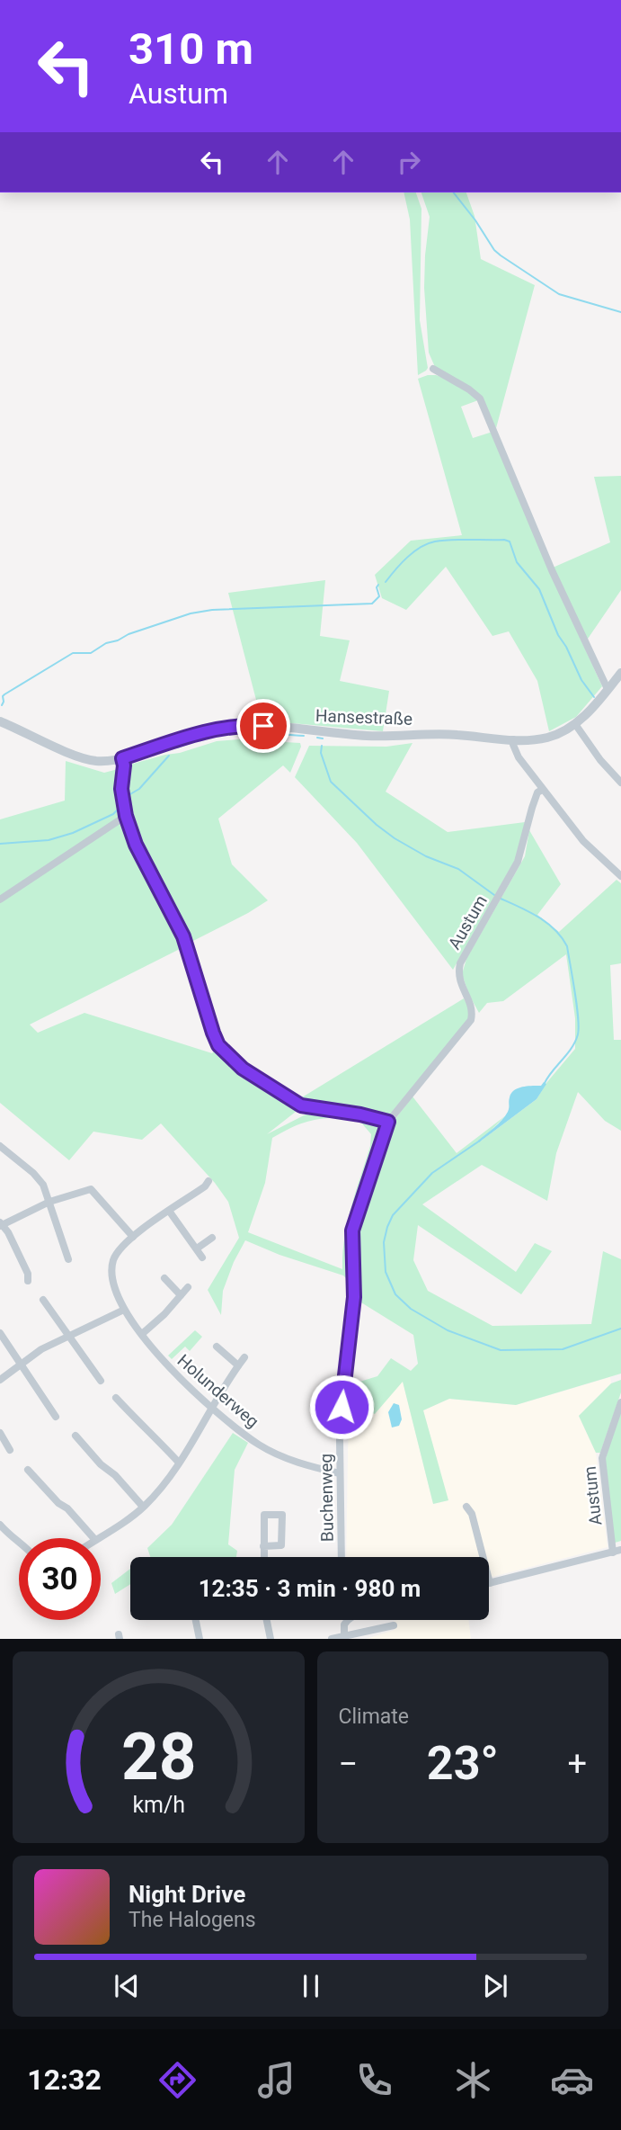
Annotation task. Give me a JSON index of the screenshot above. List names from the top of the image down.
{
  "streets": {
    "street": [
      "Hansestraße",
      "Austum",
      "Holunderweg",
      "Buchenweg"
    ]
  },
  "crossings": [
    ["Austum", "Buchenweg"],
    ["Holunderweg", "Buchenweg"]
  ],
  "page": {
    "turn": ["310 m", "Austum"],
    "limit": "30",
    "trip": "12:35 · 3 min · 980 m",
    "tile": "Climate",
    "heat": ["−", "23°", "+"],
    "song": ["Night Drive", "The Halogens"],
    "tabs": "12:32",
    "gauge": ["28", "km/h"]
  }
}
